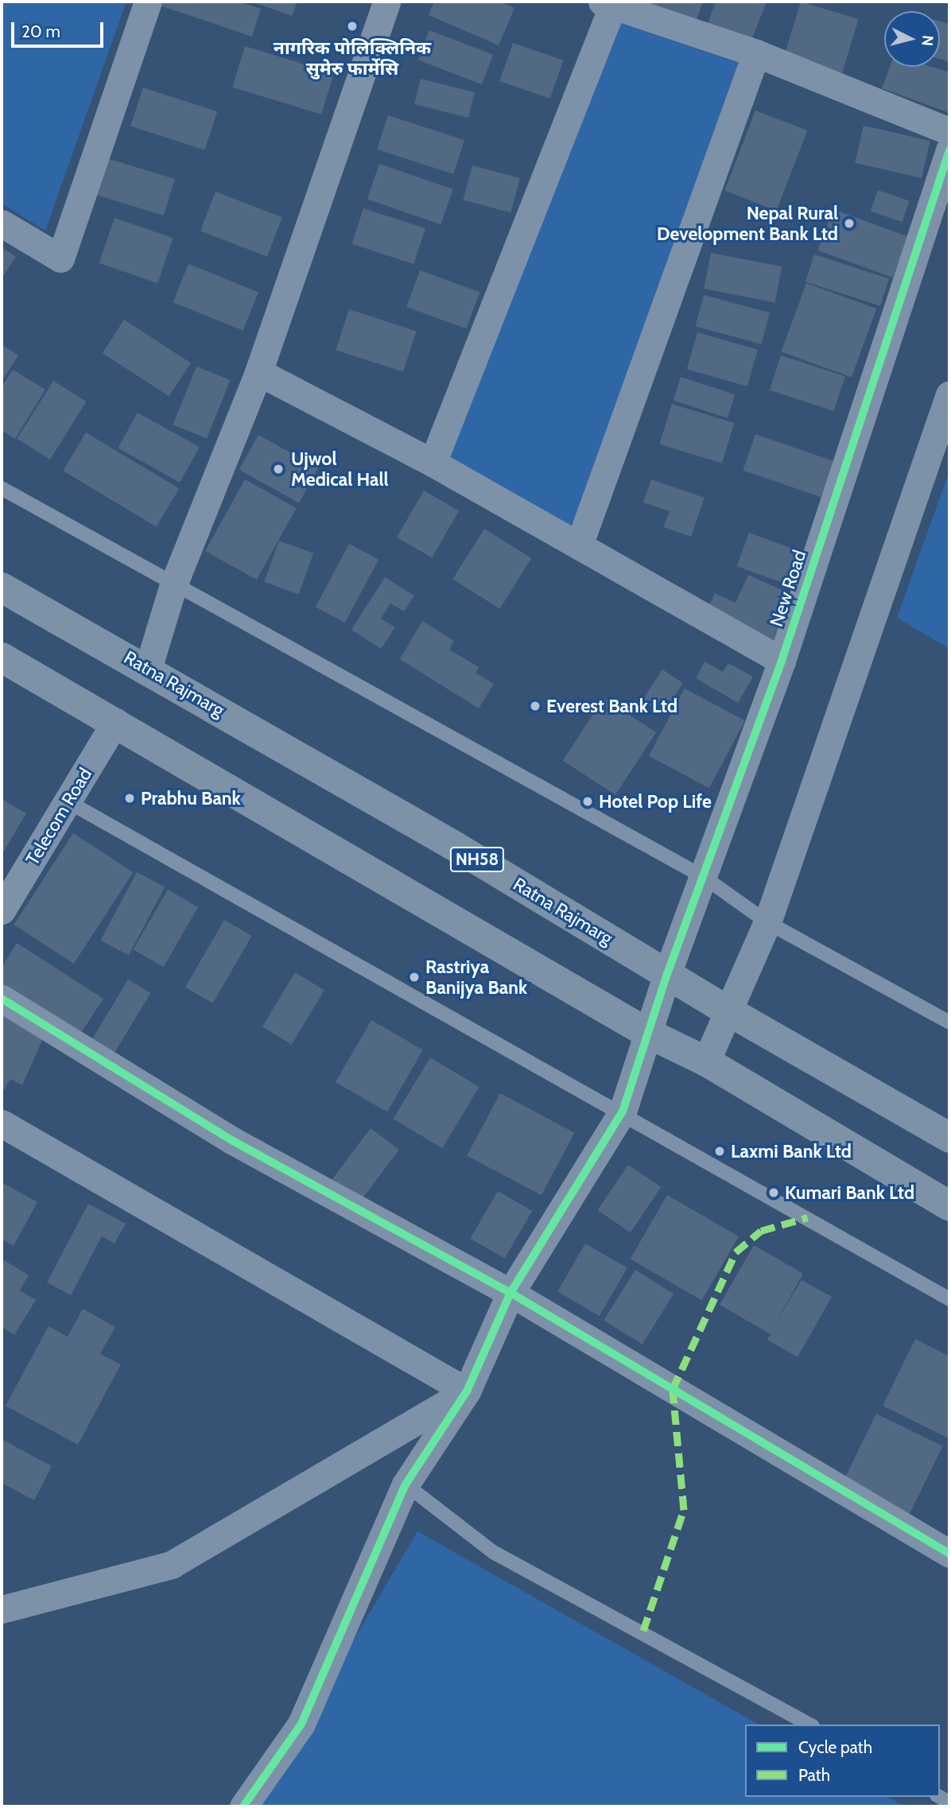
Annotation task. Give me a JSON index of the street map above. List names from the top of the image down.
{
  "streets": {
    "highway": ["Ratna Rajmarg", "NH58"],
    "street": ["New Road", "Telecom Road"]
  },
  "crossings": [
    ["New Road", "Ratna Rajmarg"]
  ],
  "places": [
    "नागरिक पोलिक्लिनिक सुमेरु फार्मेसि",
    "Nepal Rural Development Bank Ltd",
    "Ujwol Medical Hall",
    "Everest Bank Ltd",
    "Prabhu Bank",
    "Hotel Pop Life",
    "Rastriya Banijya Bank",
    "Laxmi Bank Ltd",
    "Kumari Bank Ltd"
  ],
  "legend": ["Cycle path", "Path"],
  "scale_bar": "20 m",
  "north": "right"
}
